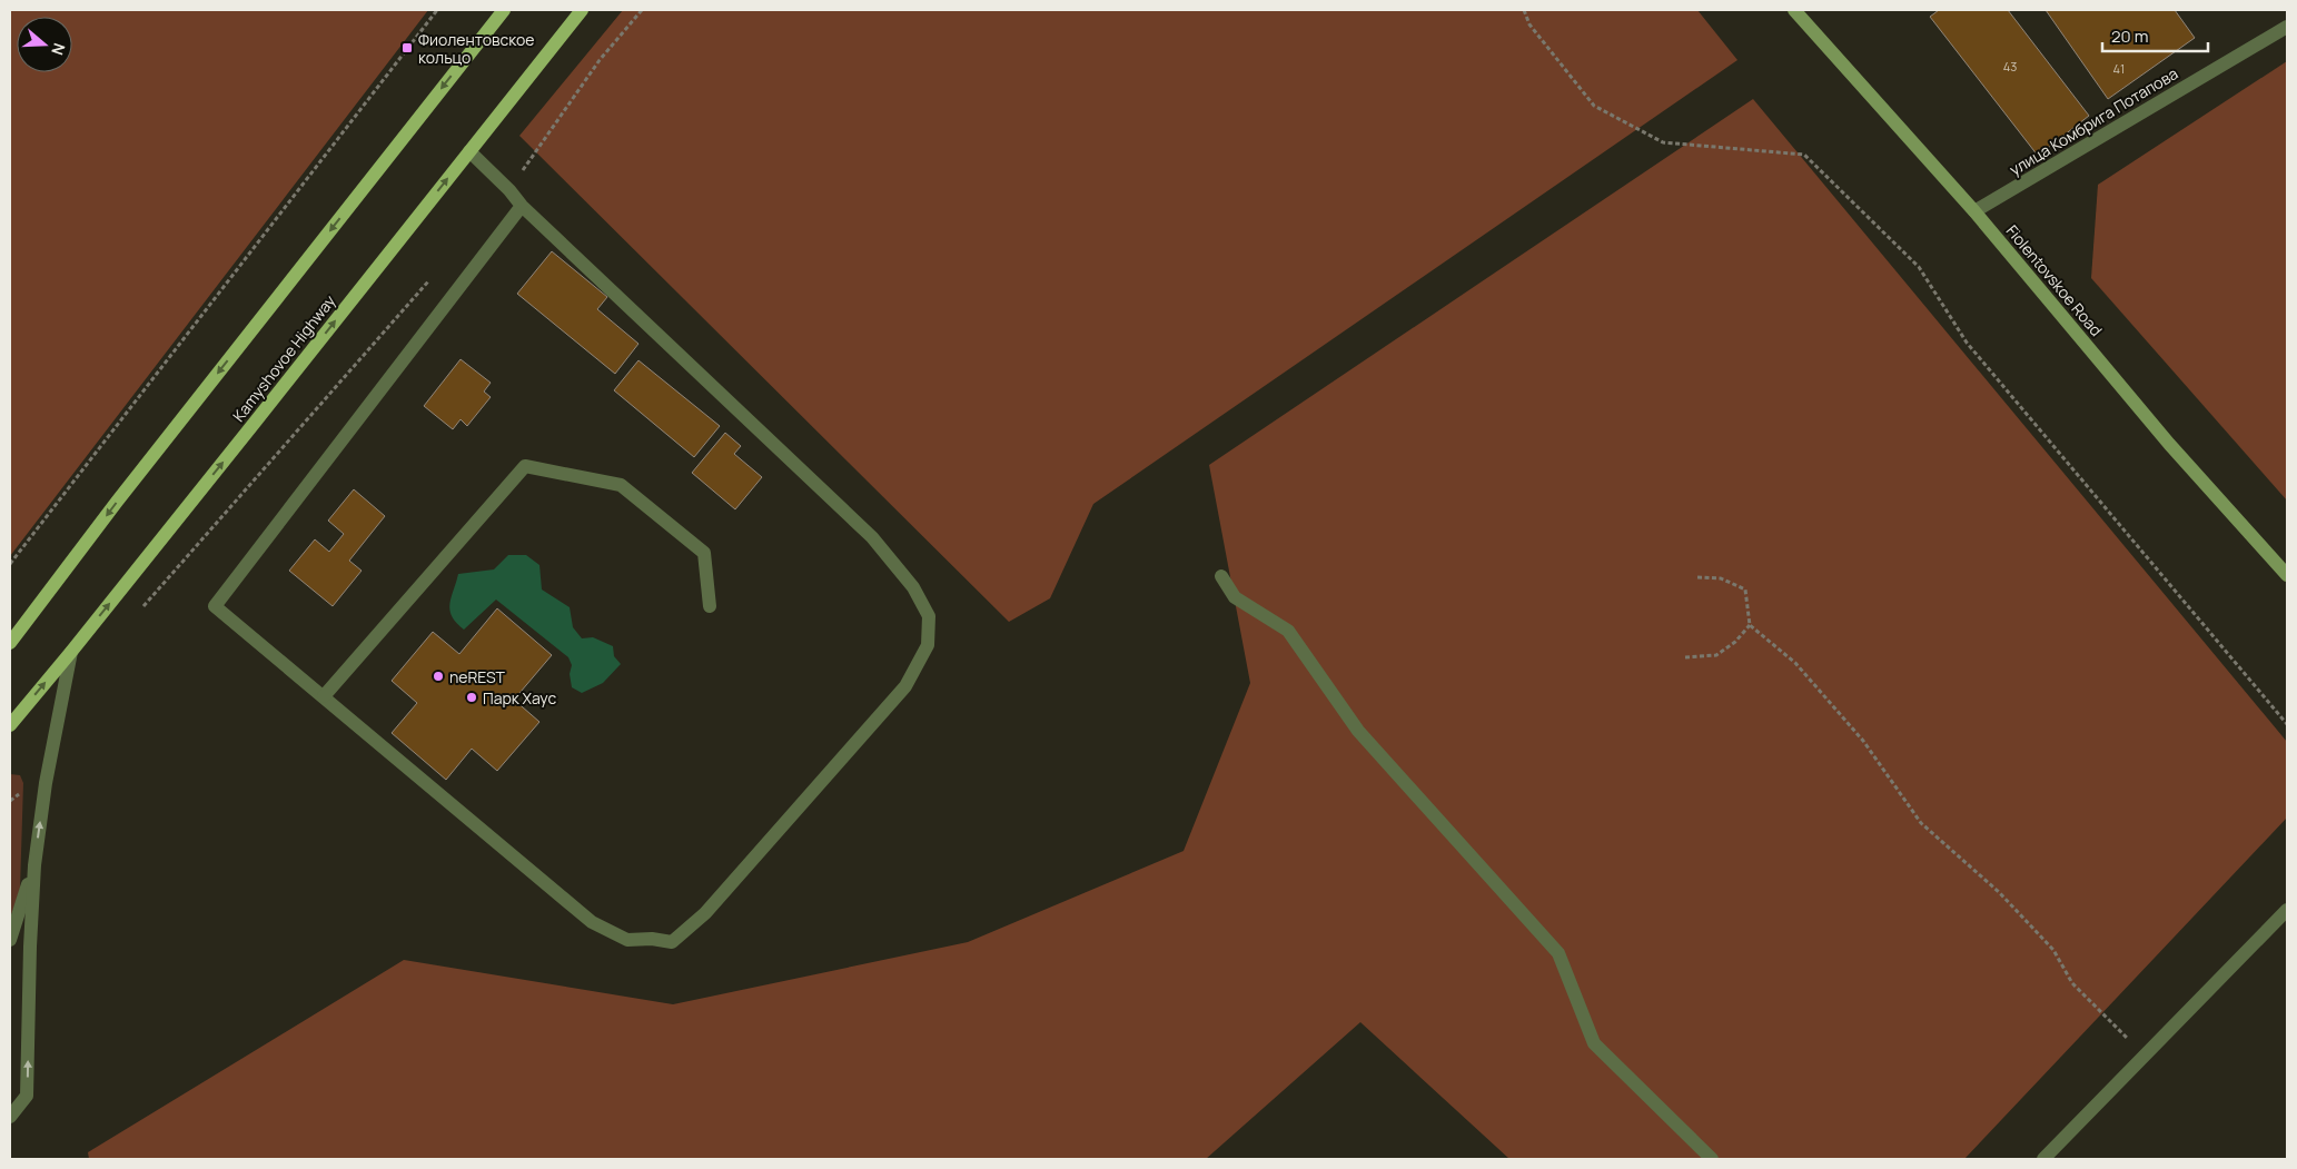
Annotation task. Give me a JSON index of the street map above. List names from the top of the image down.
{
  "streets": {
    "main road": ["Fiolentovskoe Road", "Kamyshovoe Highway"],
    "street": ["улица Комбрига Потапова"]
  },
  "crossings": [
    ["улица Комбрига Потапова", "Fiolentovskoe Road"]
  ],
  "places": {
    "transit": ["Фиолентовское кольцо"],
    "other": ["neREST", "Парк Хаус"]
  },
  "house_numbers": ["43", "41"],
  "scale_bar": "20 m",
  "north": "right"
}
